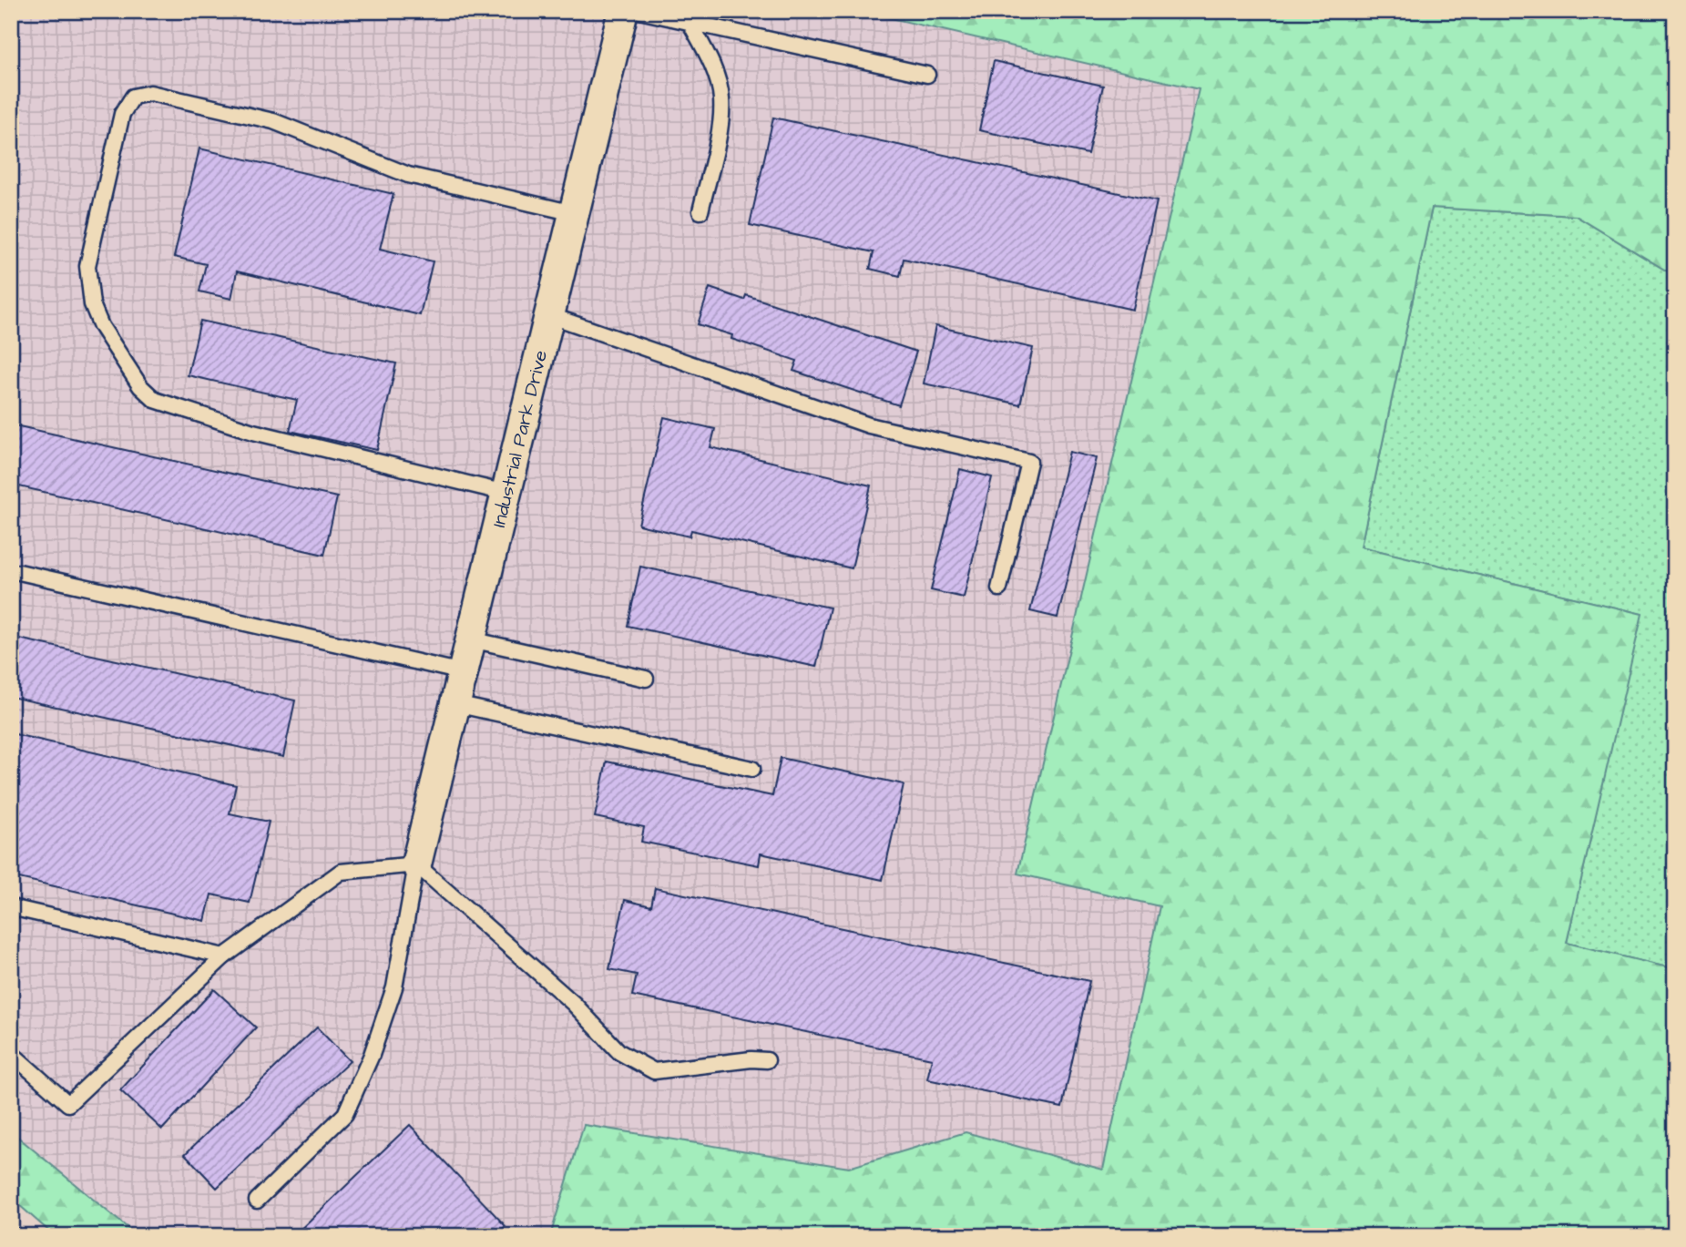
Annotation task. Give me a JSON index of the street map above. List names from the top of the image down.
{
  "streets": {
    "street": ["Industrial Park Drive"]
  }
}
